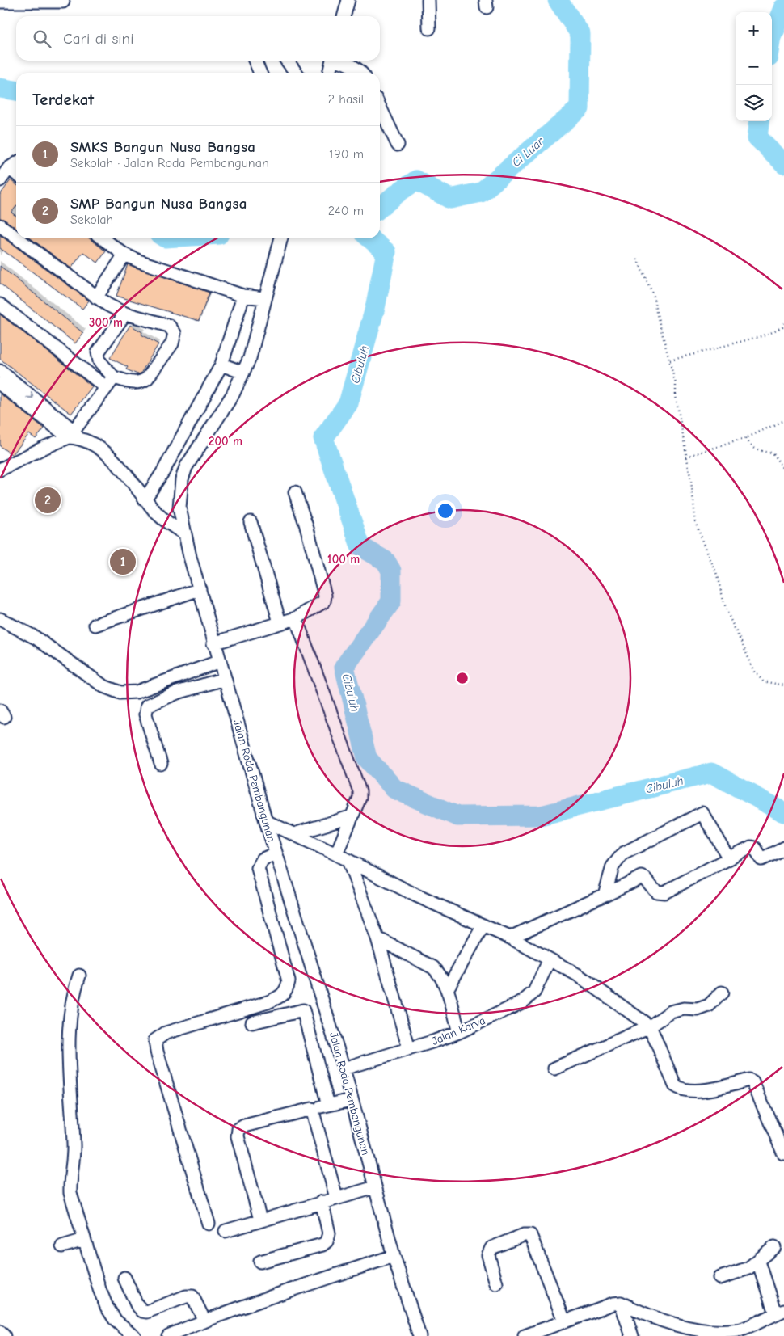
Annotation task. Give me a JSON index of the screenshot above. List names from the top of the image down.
{
  "streets": {
    "street": ["Jalan Roda Pembangunan", "Jalan Karya"]
  },
  "crossings": [
    ["Jalan Roda Pembangunan", "Jalan Karya"]
  ],
  "water": ["Ci Luar", "Cibuluh"],
  "page": {
    "map_buttons": ["+", "−"],
    "search": "Cari di sini",
    "heading": ["Terdekat", "2 hasil"],
    "list": [
      {
        "mark": "1",
        "name": "SMKS Bangun Nusa Bangsa",
        "note": "Sekolah · Jalan Roda Pembangunan",
        "value": "190 m"
      },
      {
        "mark": "2",
        "name": "SMP Bangun Nusa Bangsa",
        "note": "Sekolah",
        "value": "240 m"
      }
    ],
    "pins": ["2", "1"]
  },
  "rings": ["300 m", "200 m", "100 m"]
}
